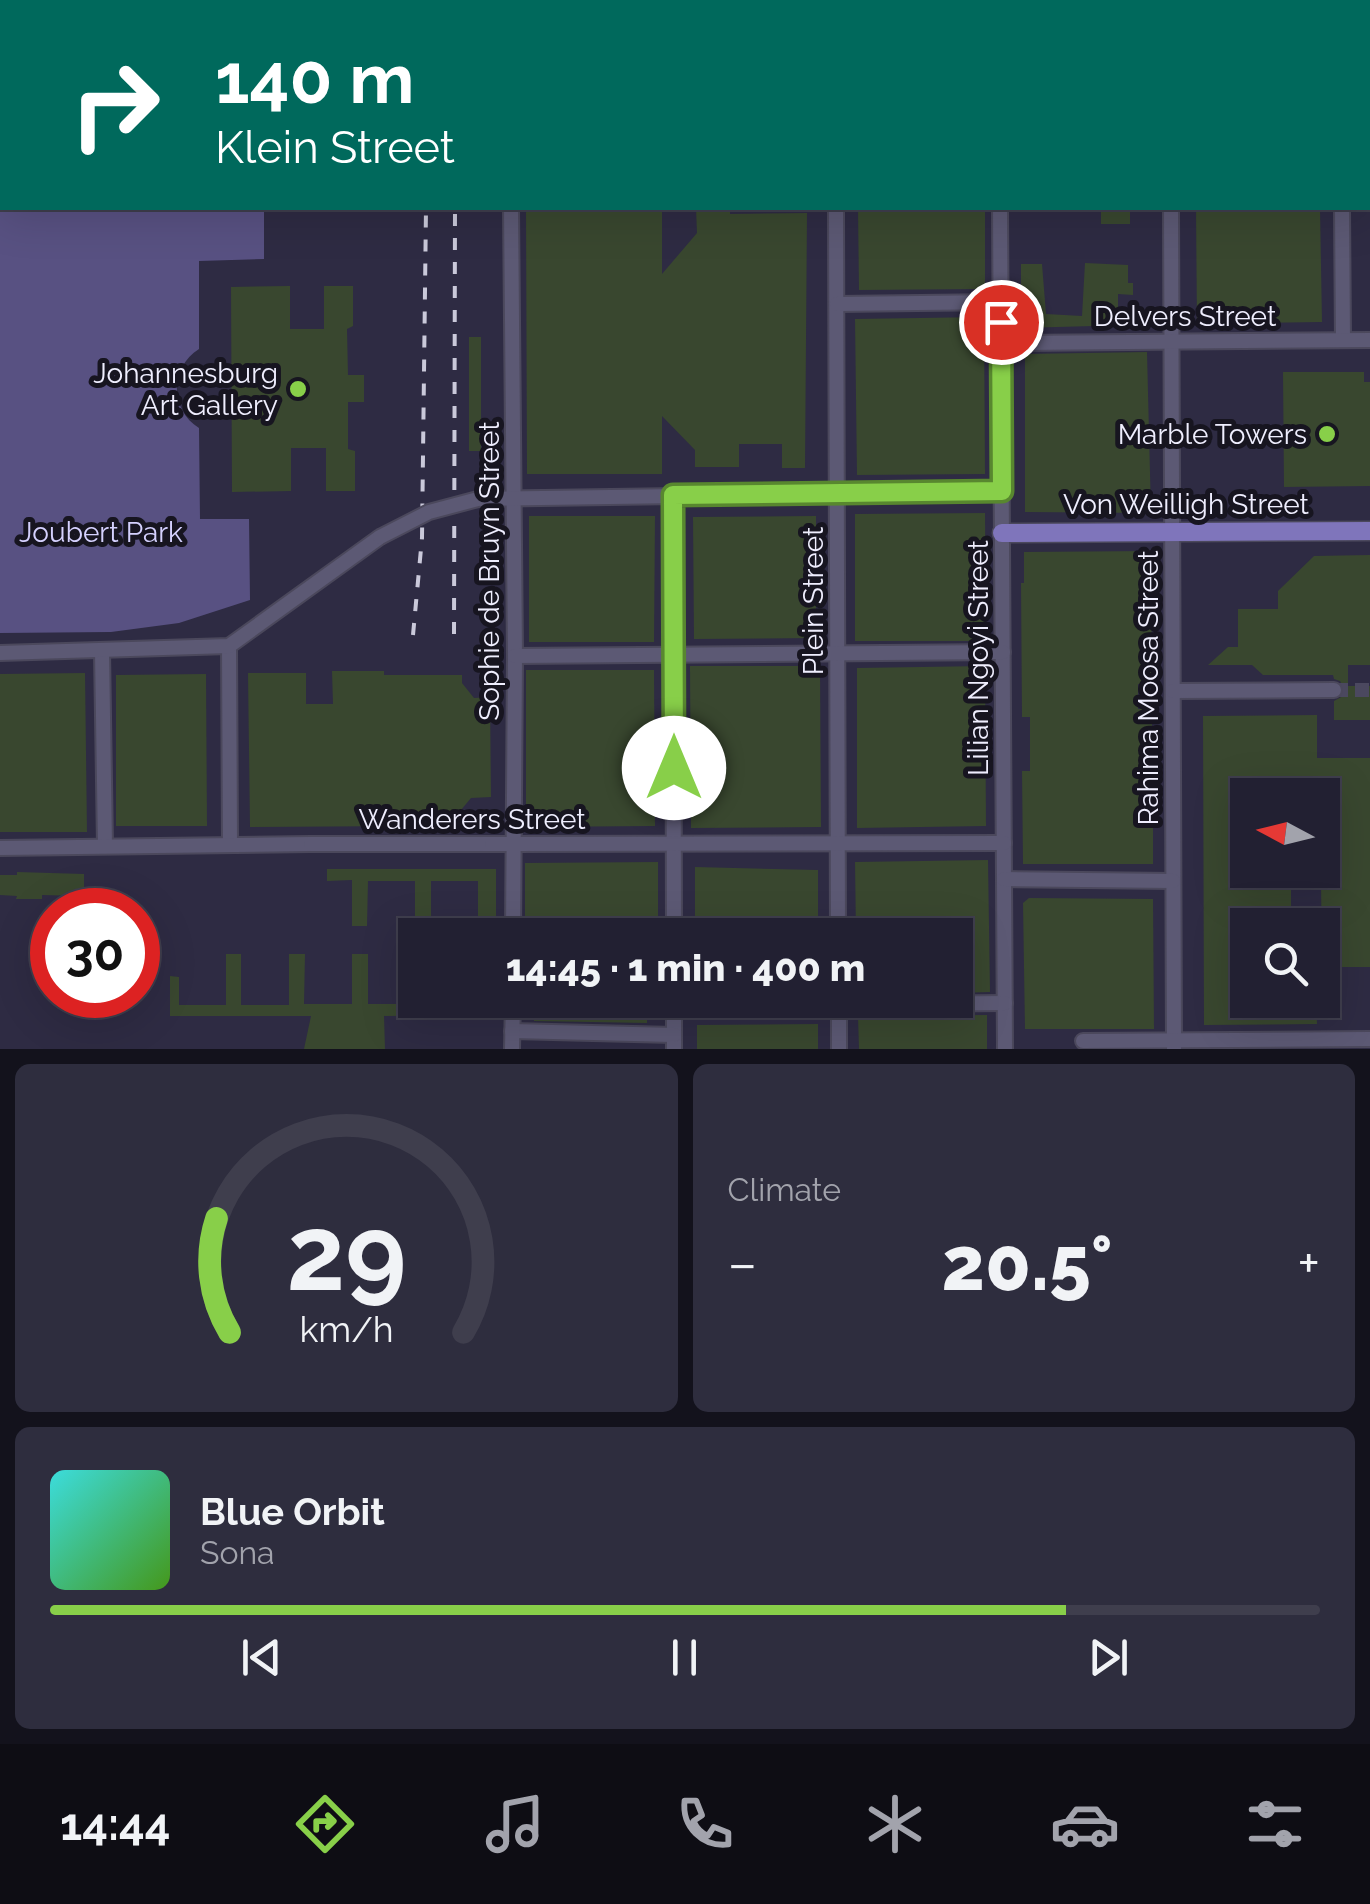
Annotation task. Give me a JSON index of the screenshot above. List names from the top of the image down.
{
  "streets": {
    "main road": ["Von Weilligh Street"],
    "street": [
      "Delvers Street",
      "Sophie de Bruyn Street",
      "Plein Street",
      "Lilian Ngoyi Street",
      "Rahima Moosa Street",
      "Wanderers Street"
    ]
  },
  "crossings": [
    ["Delvers Street", "Lilian Ngoyi Street"],
    ["Delvers Street", "Rahima Moosa Street"],
    ["Von Weilligh Street", "Lilian Ngoyi Street"],
    ["Von Weilligh Street", "Rahima Moosa Street"],
    ["Sophie de Bruyn Street", "Wanderers Street"],
    ["Plein Street", "Wanderers Street"],
    ["Lilian Ngoyi Street", "Wanderers Street"]
  ],
  "parks": ["Joubert Park"],
  "places": ["Johannesburg Art Gallery", "Marble Towers"],
  "north": "left",
  "page": {
    "turn": ["140 m", "Klein Street"],
    "limit": "30",
    "trip": "14:45 · 1 min · 400 m",
    "tile": "Climate",
    "heat": ["−", "20.5°", "+"],
    "song": ["Blue Orbit", "Sona"],
    "tabs": "14:44",
    "gauge": ["29", "km/h"]
  }
}
